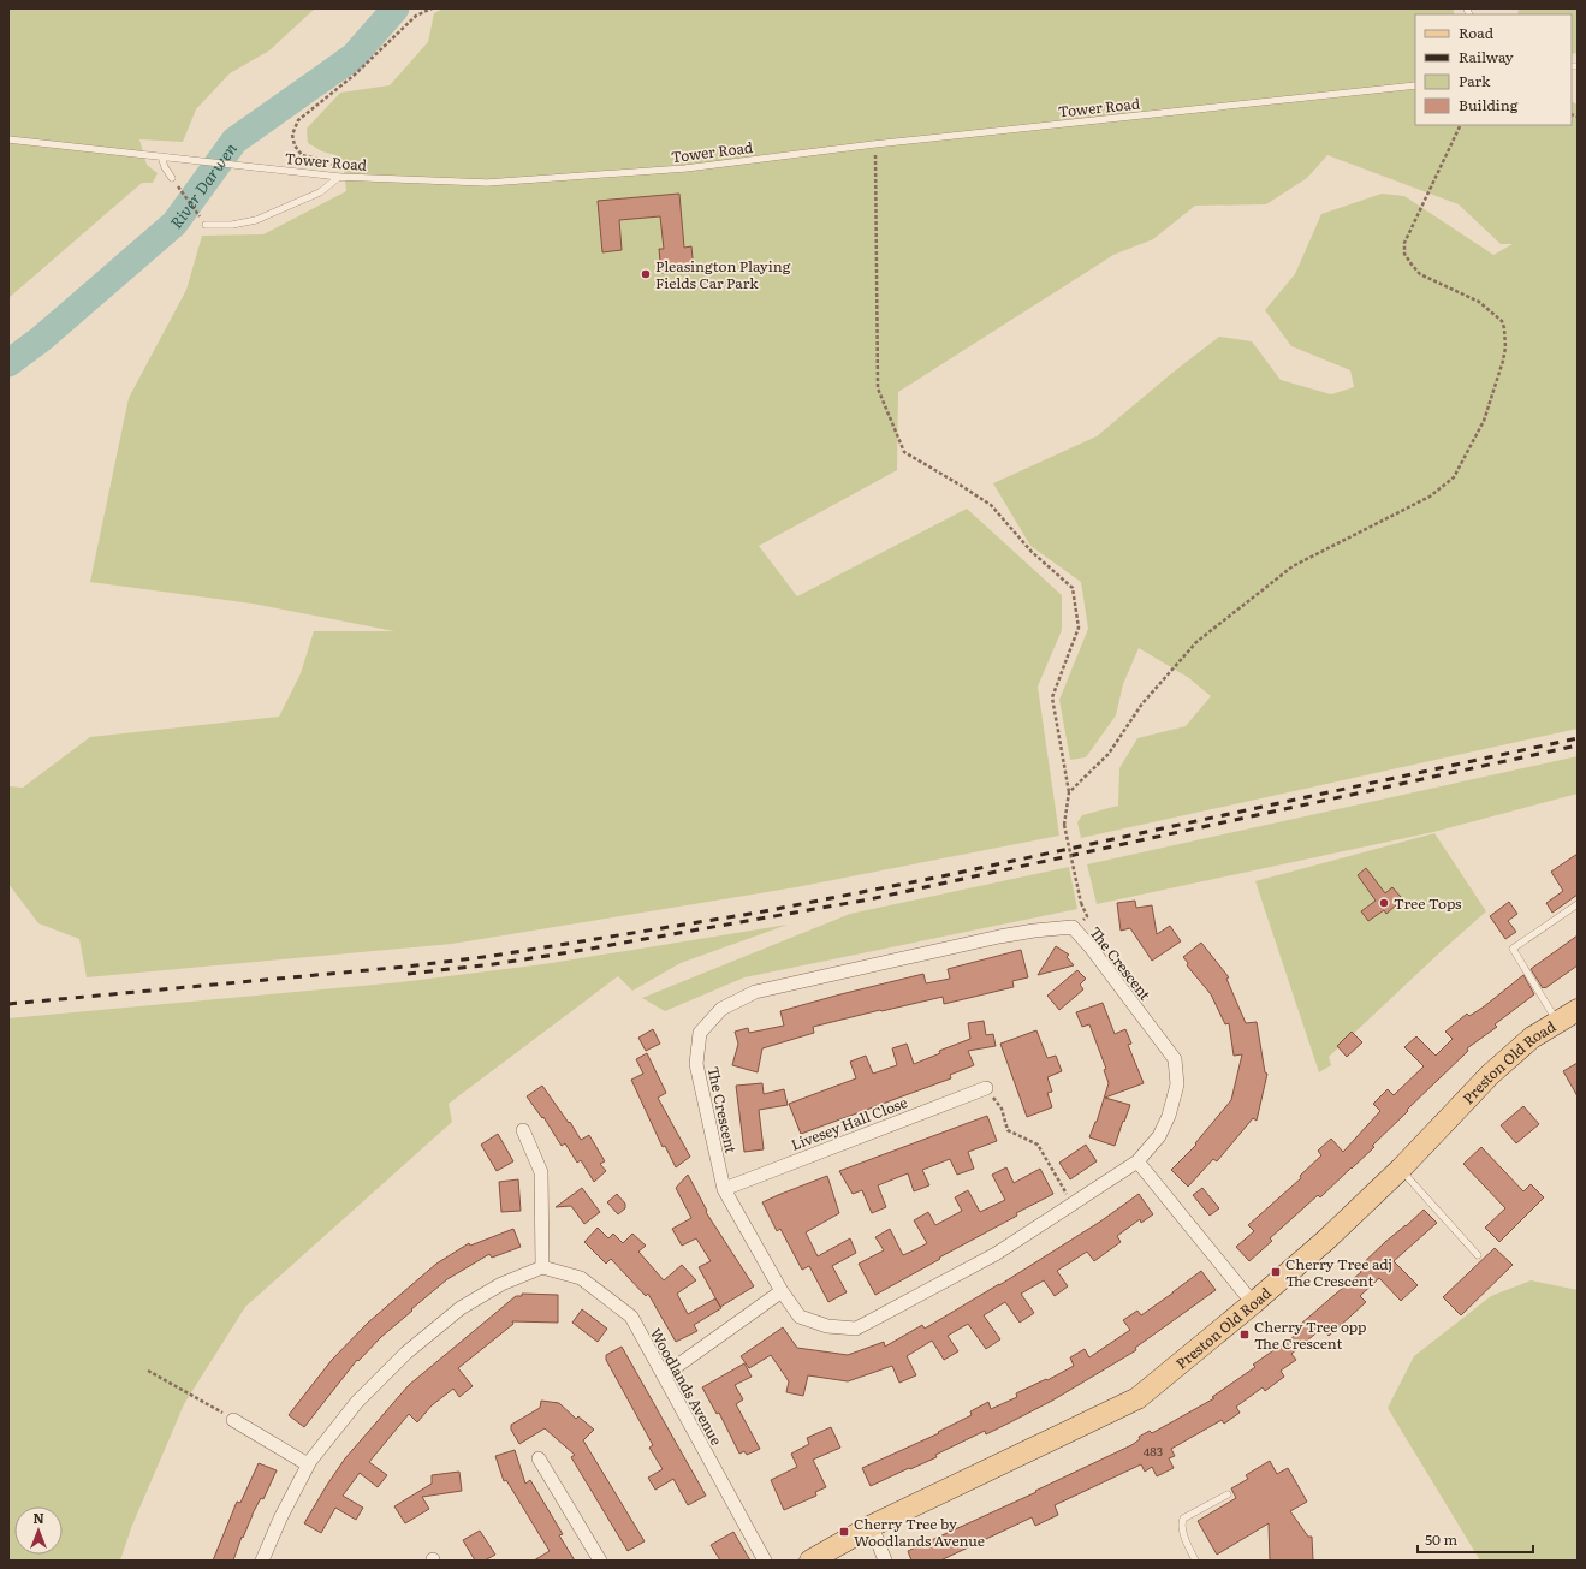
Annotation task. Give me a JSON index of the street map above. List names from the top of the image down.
{
  "streets": {
    "main road": ["Preston Old Road"],
    "street": ["The Crescent", "Livesey Hall Close", "Woodlands Avenue"],
    "lane": ["Tower Road"]
  },
  "crossings": [
    ["The Crescent", "Livesey Hall Close"]
  ],
  "water": ["River Darwen"],
  "places": {
    "other": ["Pleasington Playing Fields Car Park", "Tree Tops"],
    "transit": ["Cherry Tree adj The Crescent", "Cherry Tree opp The Crescent", "Cherry Tree by Woodlands Avenue"]
  },
  "house_numbers": ["483"],
  "legend": [
    "Road",
    "Railway",
    "Park",
    "Building"
  ],
  "scale_bar": "50 m",
  "north": "top"
}
